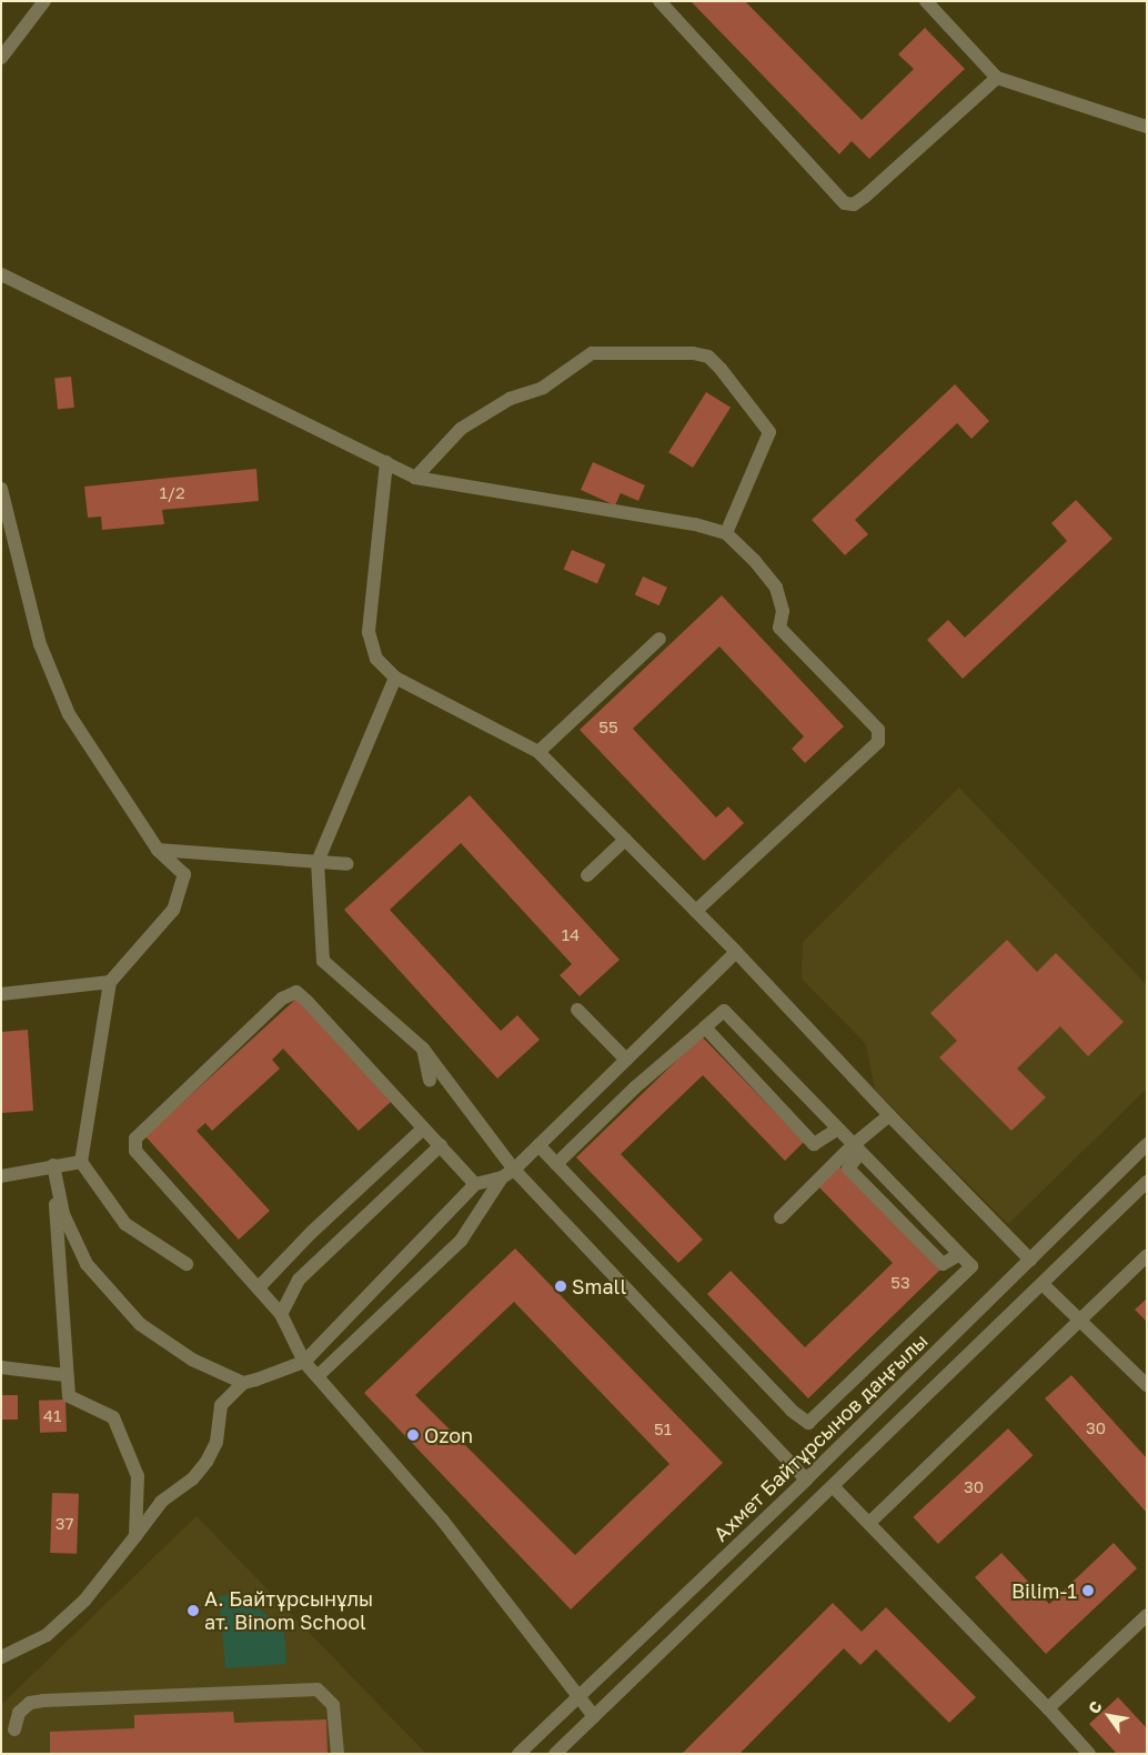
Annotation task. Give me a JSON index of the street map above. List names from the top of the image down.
{
  "streets": {
    "street": ["Ахмет Байтұрсынов даңғылы"]
  },
  "places": [
    "Small",
    "Ozon",
    "Bilim-1",
    "А. Байтұрсынұлы ат. Binom School"
  ],
  "house_numbers": [
    "1/2",
    "55",
    "14",
    "53",
    "41",
    "30",
    "51",
    "30",
    "37"
  ],
  "north": "top left"
}
